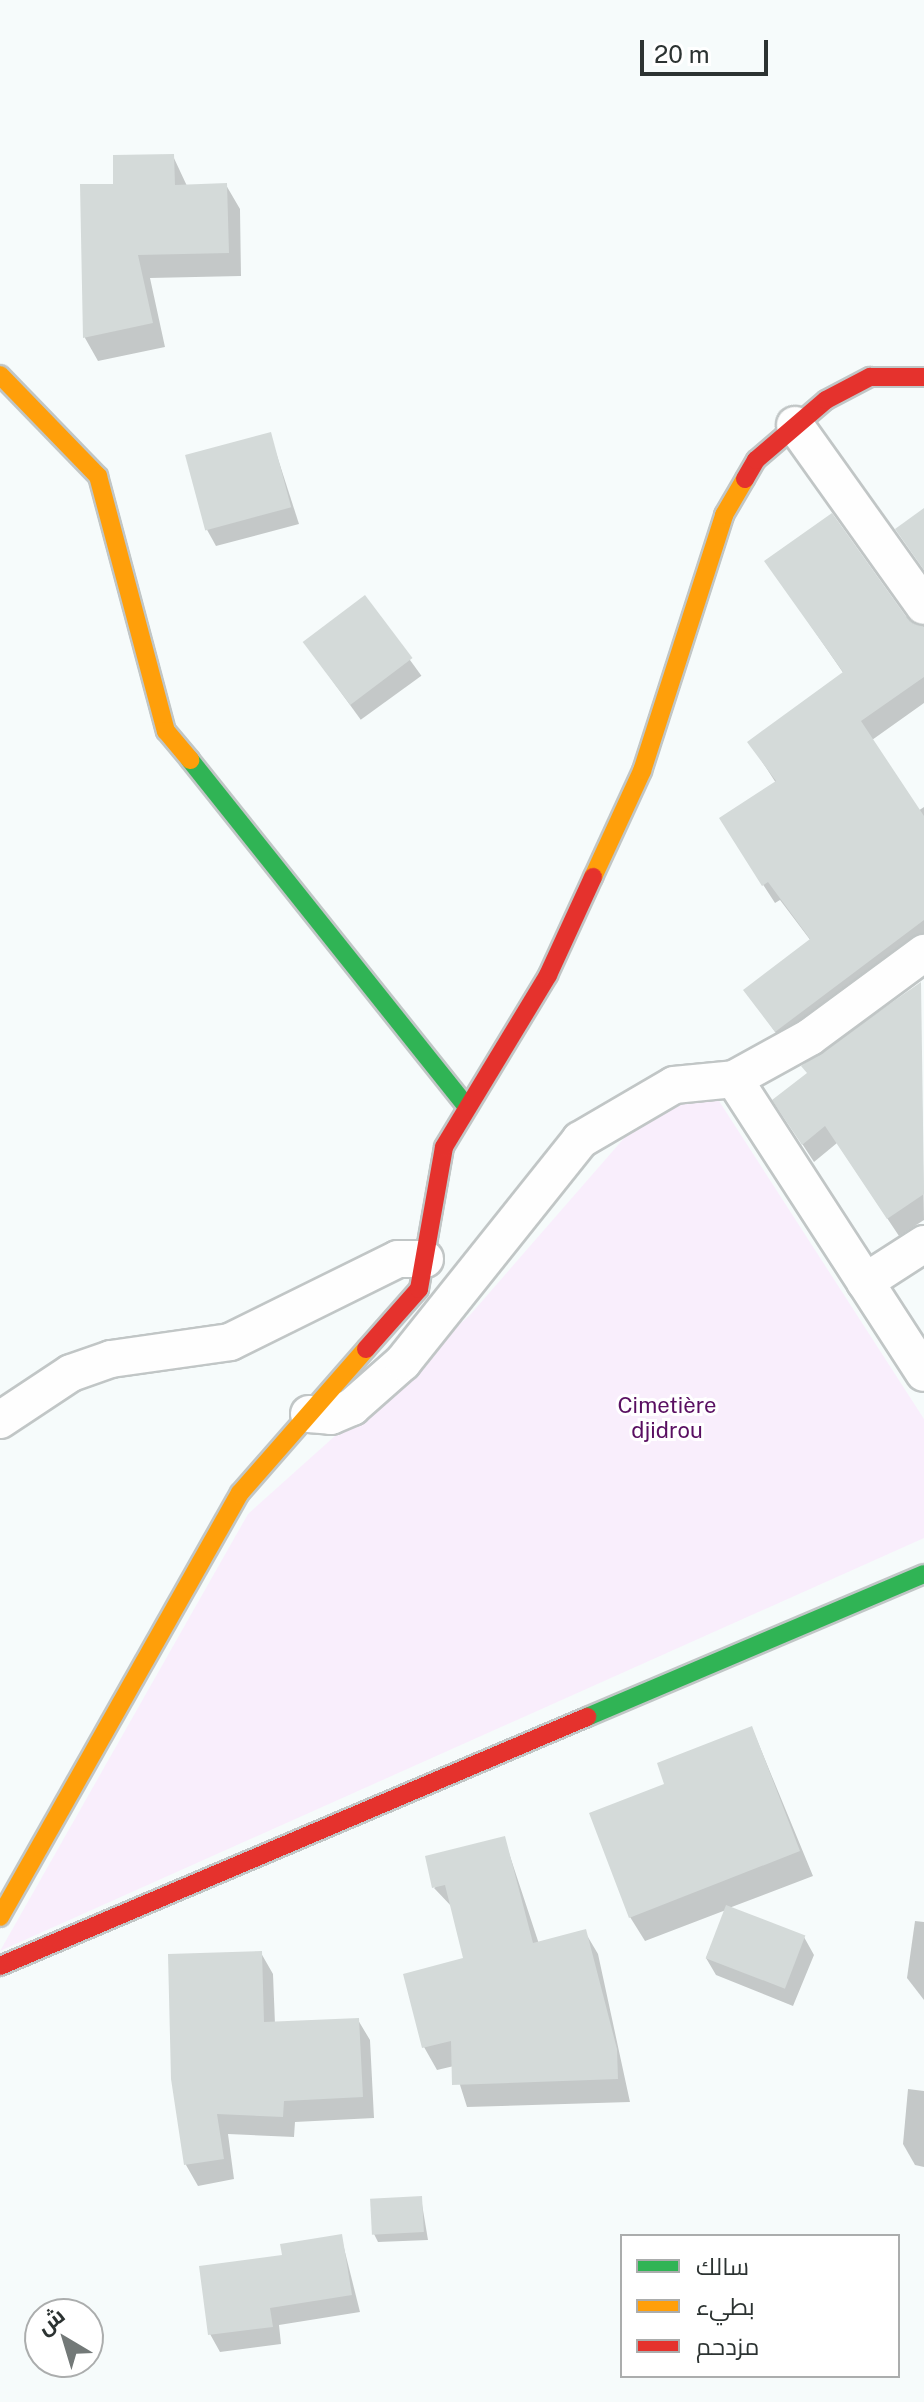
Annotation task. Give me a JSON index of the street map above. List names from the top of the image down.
{
  "parks": ["Cimetière djidrou"],
  "legend": ["سالك", "بطيء", "مزدحم"],
  "scale_bar": "20 m",
  "north": "top left"
}
